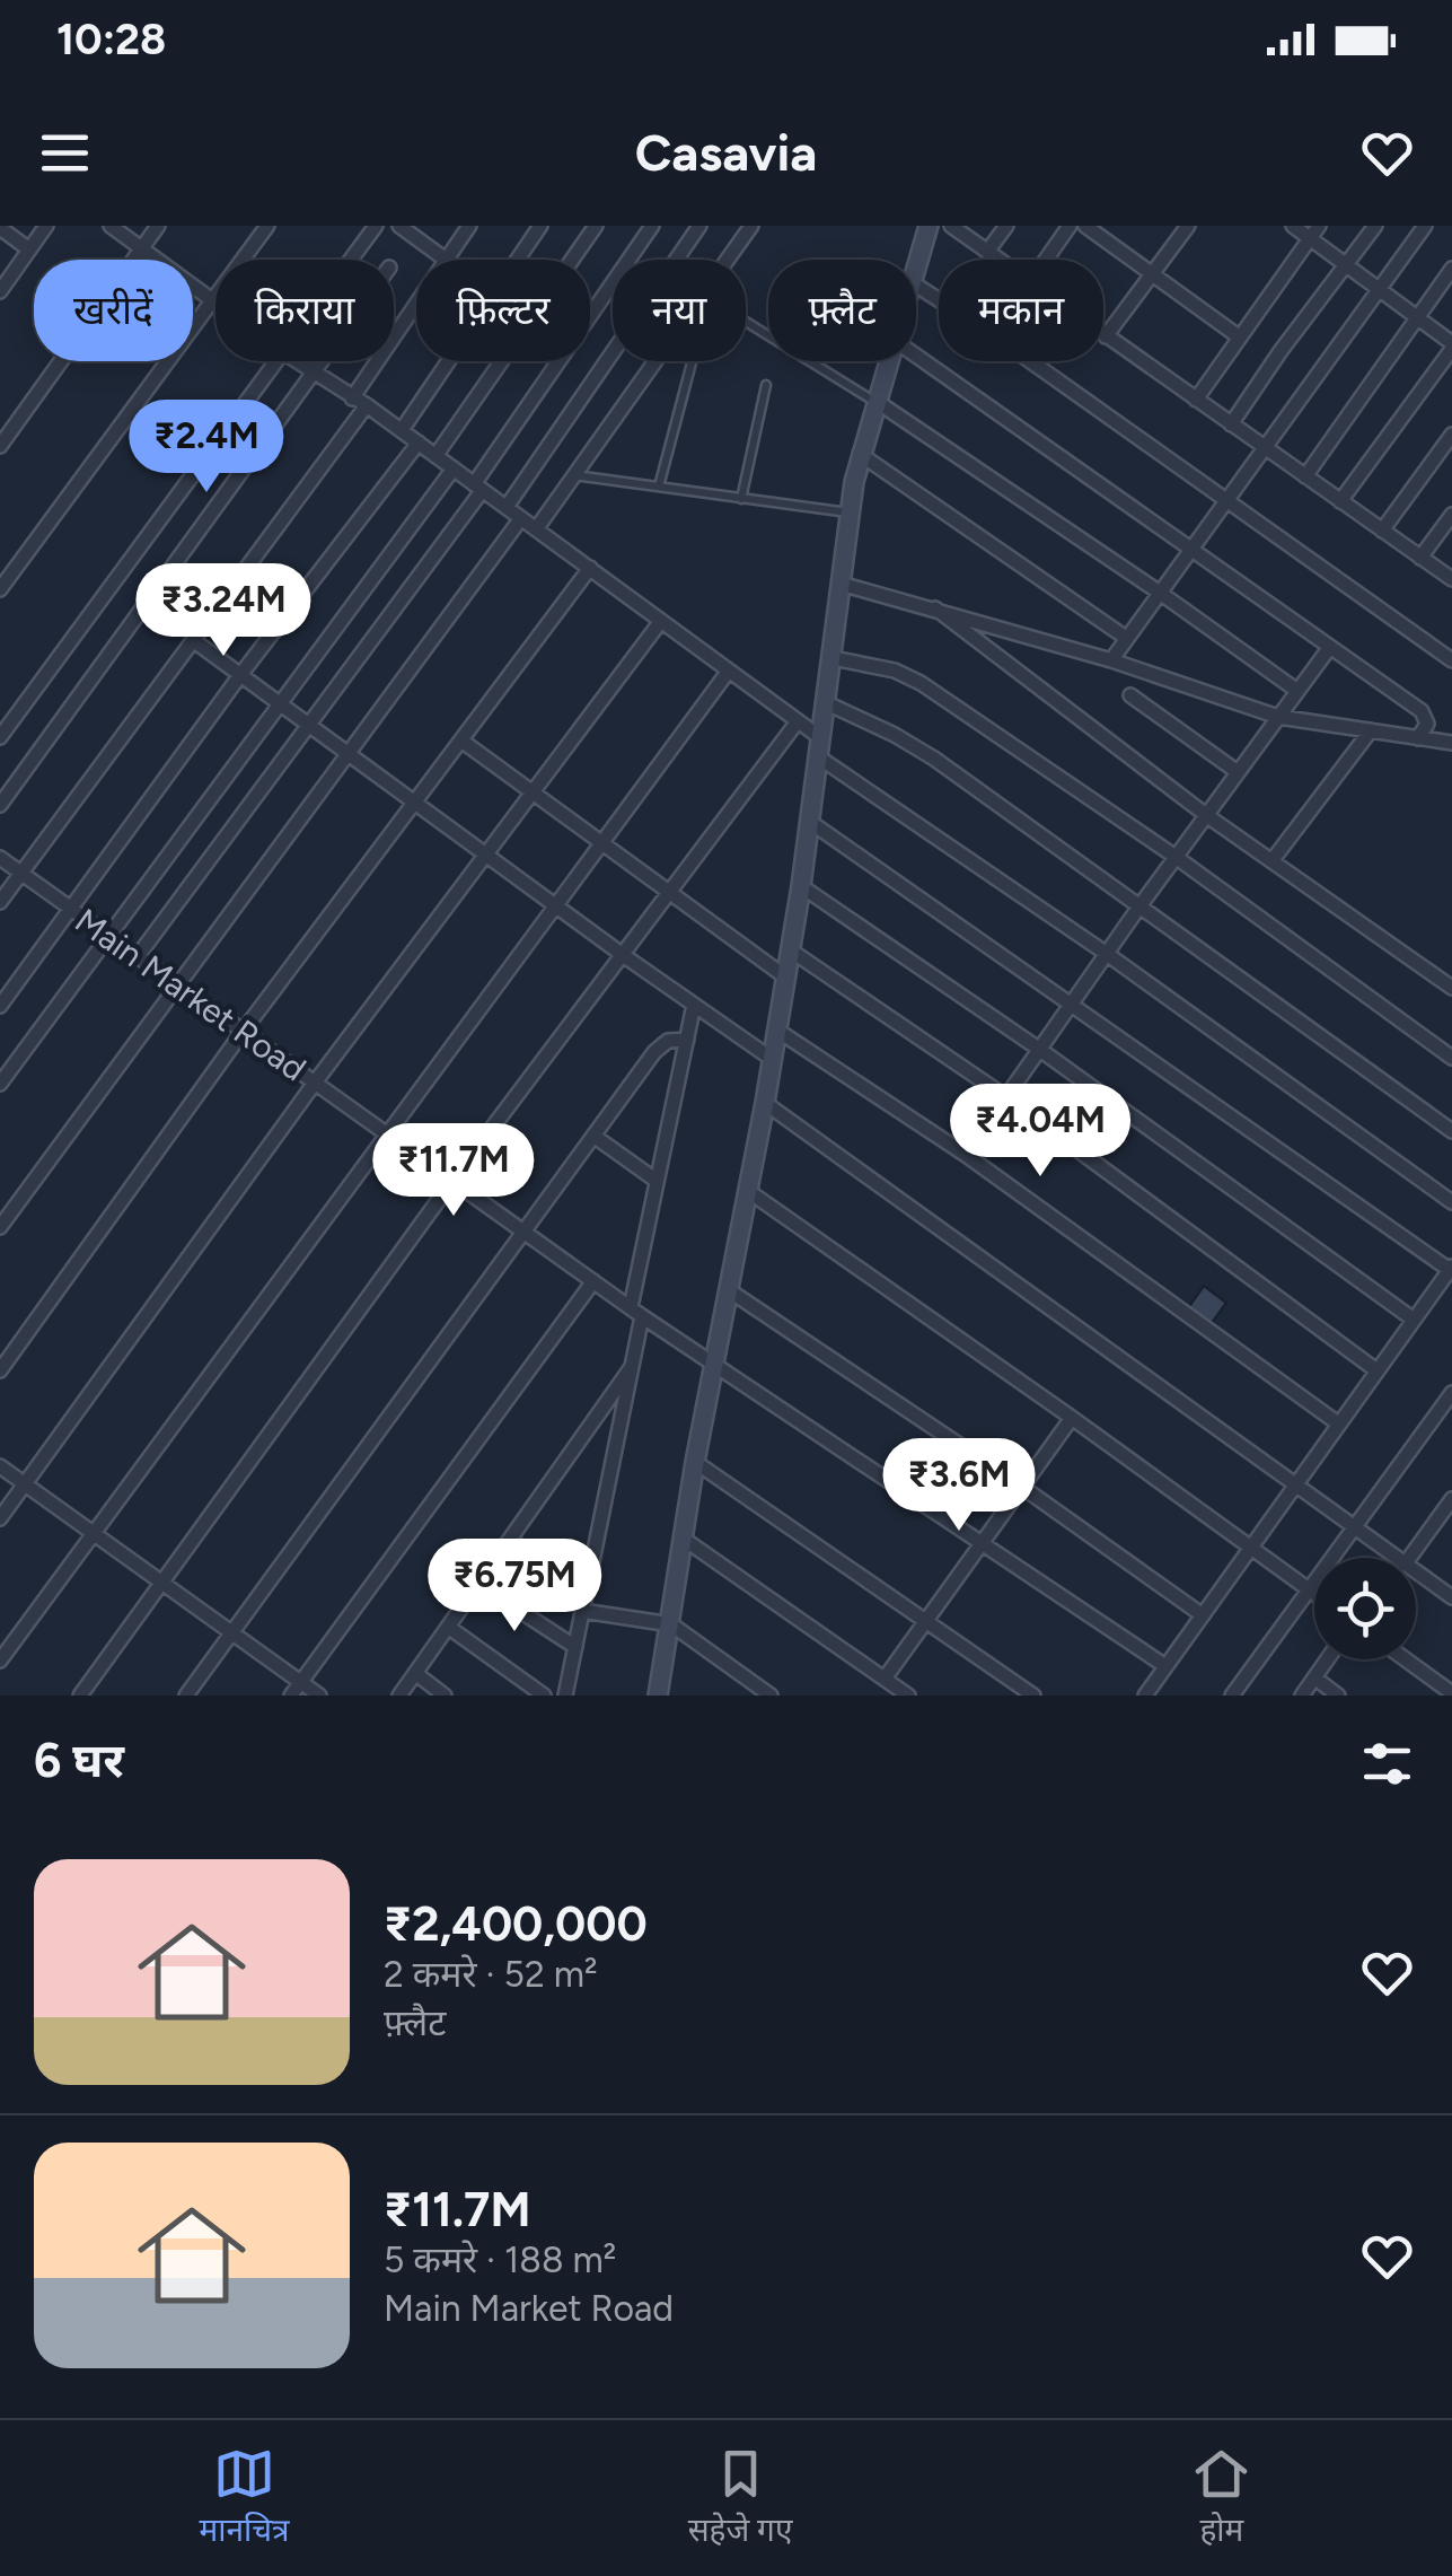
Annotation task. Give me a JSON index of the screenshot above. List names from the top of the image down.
{
  "streets": {
    "street": ["Main Market Road"]
  },
  "page": {
    "status": "10:28",
    "header": "Casavia",
    "chip": [
      "खरीदें",
      "किराया",
      "फ़िल्टर",
      "नया",
      "फ़्लैट",
      "मकान"
    ],
    "price": [
      "₹2.4M",
      "₹3.24M",
      "₹4.04M",
      "₹11.7M",
      "₹3.6M",
      "₹6.75M"
    ],
    "heading": "6 घर",
    "list": [
      {
        "name": "₹2,400,000",
        "note": "2 कमरे · 52 m² · फ़्लैट"
      },
      {
        "name": "₹11.7M",
        "note": "5 कमरे · 188 m² · Main Market Road"
      }
    ],
    "tabs": ["मानचित्र", "सहेजे गए", "होम"]
  }
}
